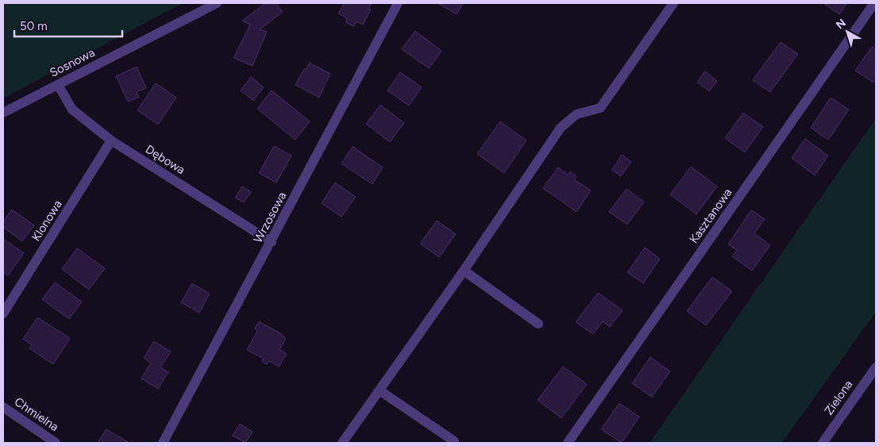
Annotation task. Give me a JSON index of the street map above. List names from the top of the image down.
{
  "streets": {
    "street": [
      "Sosnowa",
      "Dębowa",
      "Kasztanowa",
      "Wrzosowa",
      "Klonowa",
      "Zielona",
      "Chmielna"
    ]
  },
  "crossings": [
    ["Sosnowa", "Dębowa"],
    ["Dębowa", "Wrzosowa"],
    ["Dębowa", "Klonowa"]
  ],
  "scale_bar": "50 m",
  "north": "top left"
}
